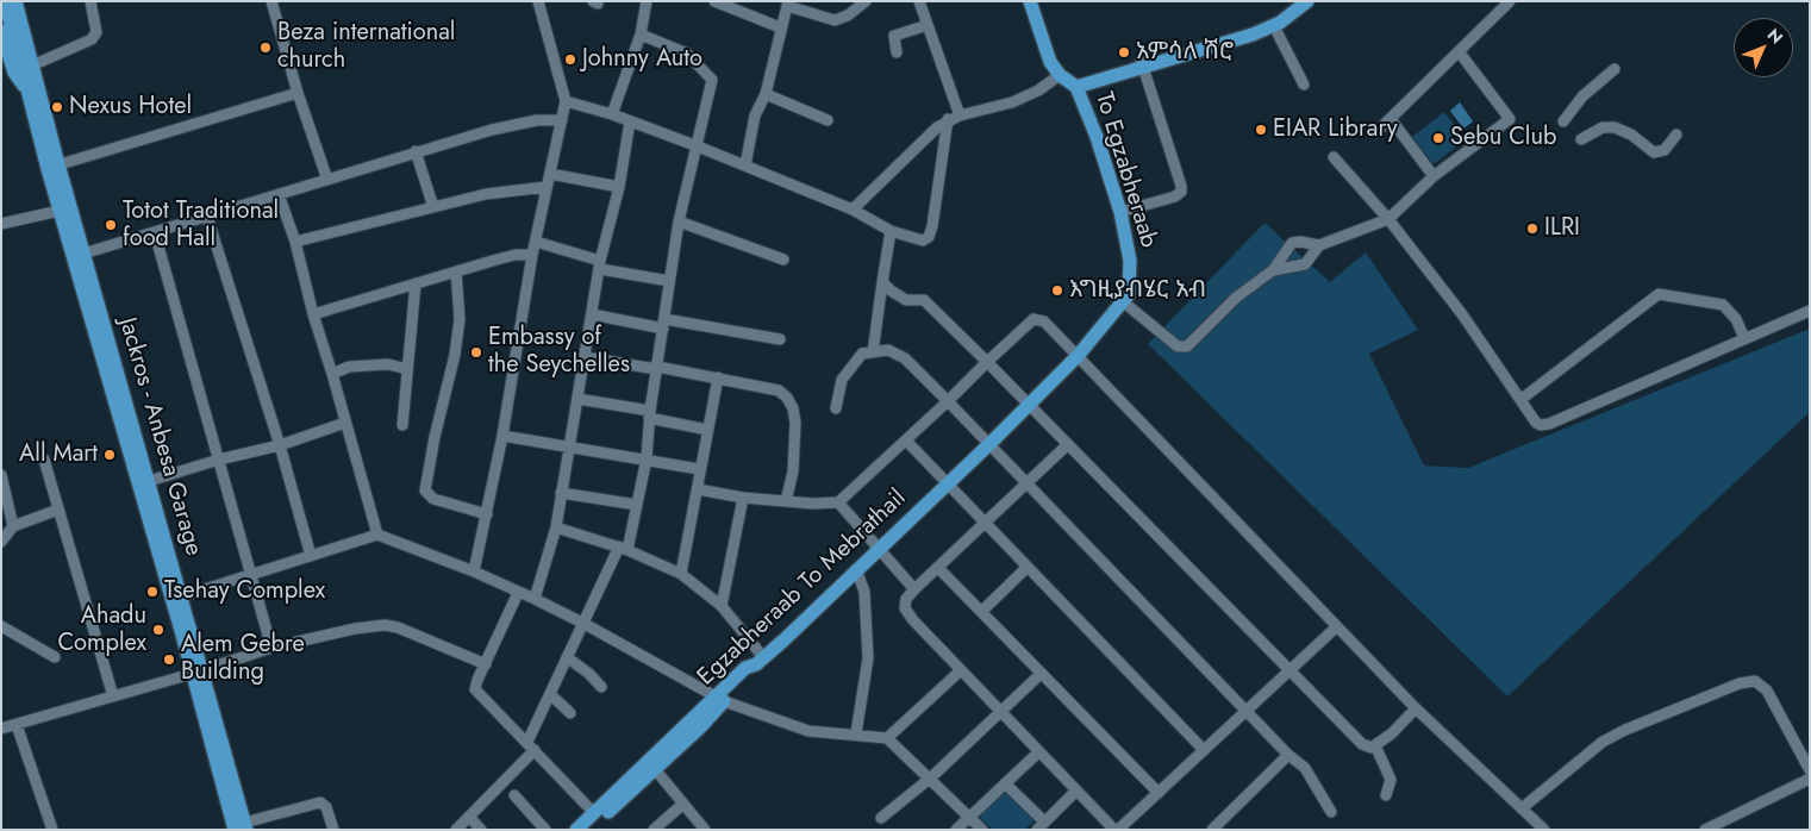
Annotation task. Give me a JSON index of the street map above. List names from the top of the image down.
{
  "streets": {
    "main road": ["To Egzabheraab", "Jackros - Anbesa Garage", "Egzabheraab To Mebrathail"]
  },
  "crossings": [
    ["To Egzabheraab", "Egzabheraab To Mebrathail"]
  ],
  "places": [
    "Beza international church",
    "አምሳለ ሽሮ",
    "Johnny Auto",
    "Nexus Hotel",
    "EIAR Library",
    "Sebu Club",
    "Totot Traditional food Hall",
    "ILRI",
    "እግዚያብሄር አብ",
    "Embassy of the Seychelles",
    "All Mart",
    "Tsehay Complex",
    "Ahadu Complex",
    "Alem Gebre Building"
  ],
  "north": "top right"
}
